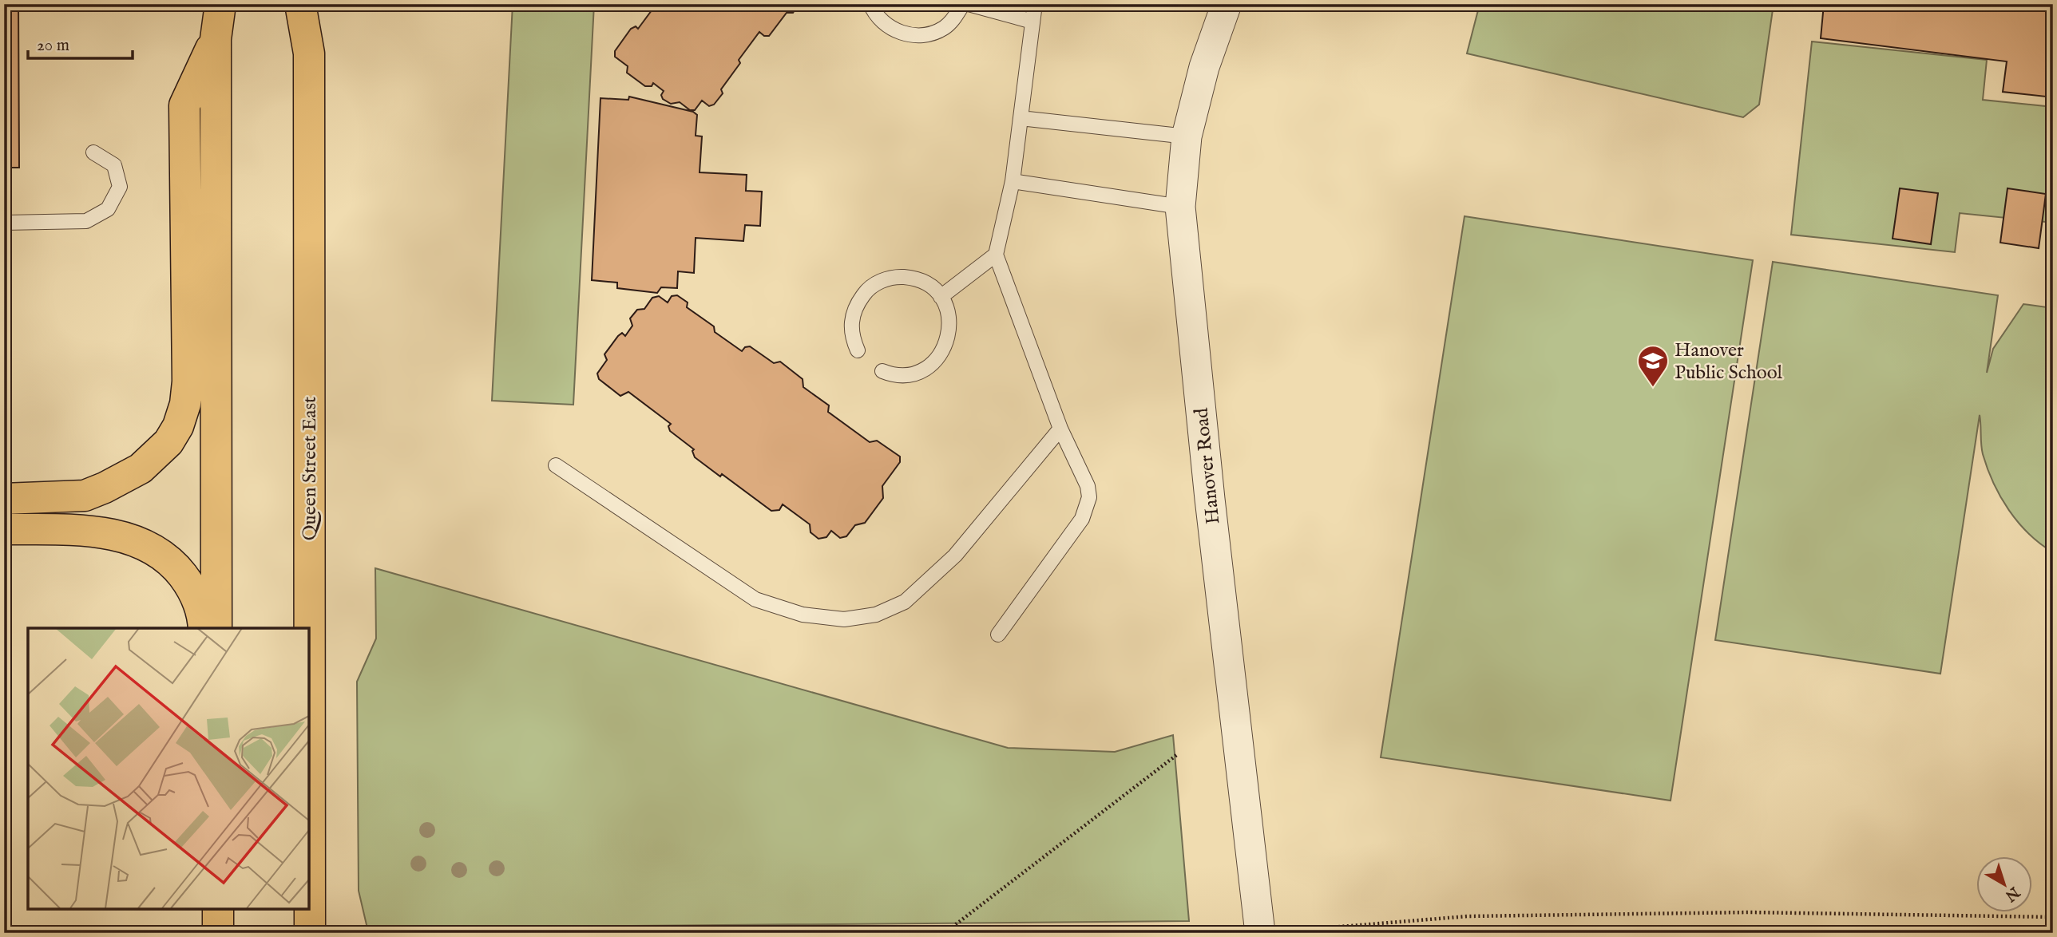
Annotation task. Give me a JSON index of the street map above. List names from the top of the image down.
{
  "streets": {
    "main road": ["Queen Street East"],
    "street": ["Hanover Road"]
  },
  "places": {
    "school or university": ["Hanover Public School"]
  },
  "scale_bar": "20 m",
  "north": "bottom right"
}
